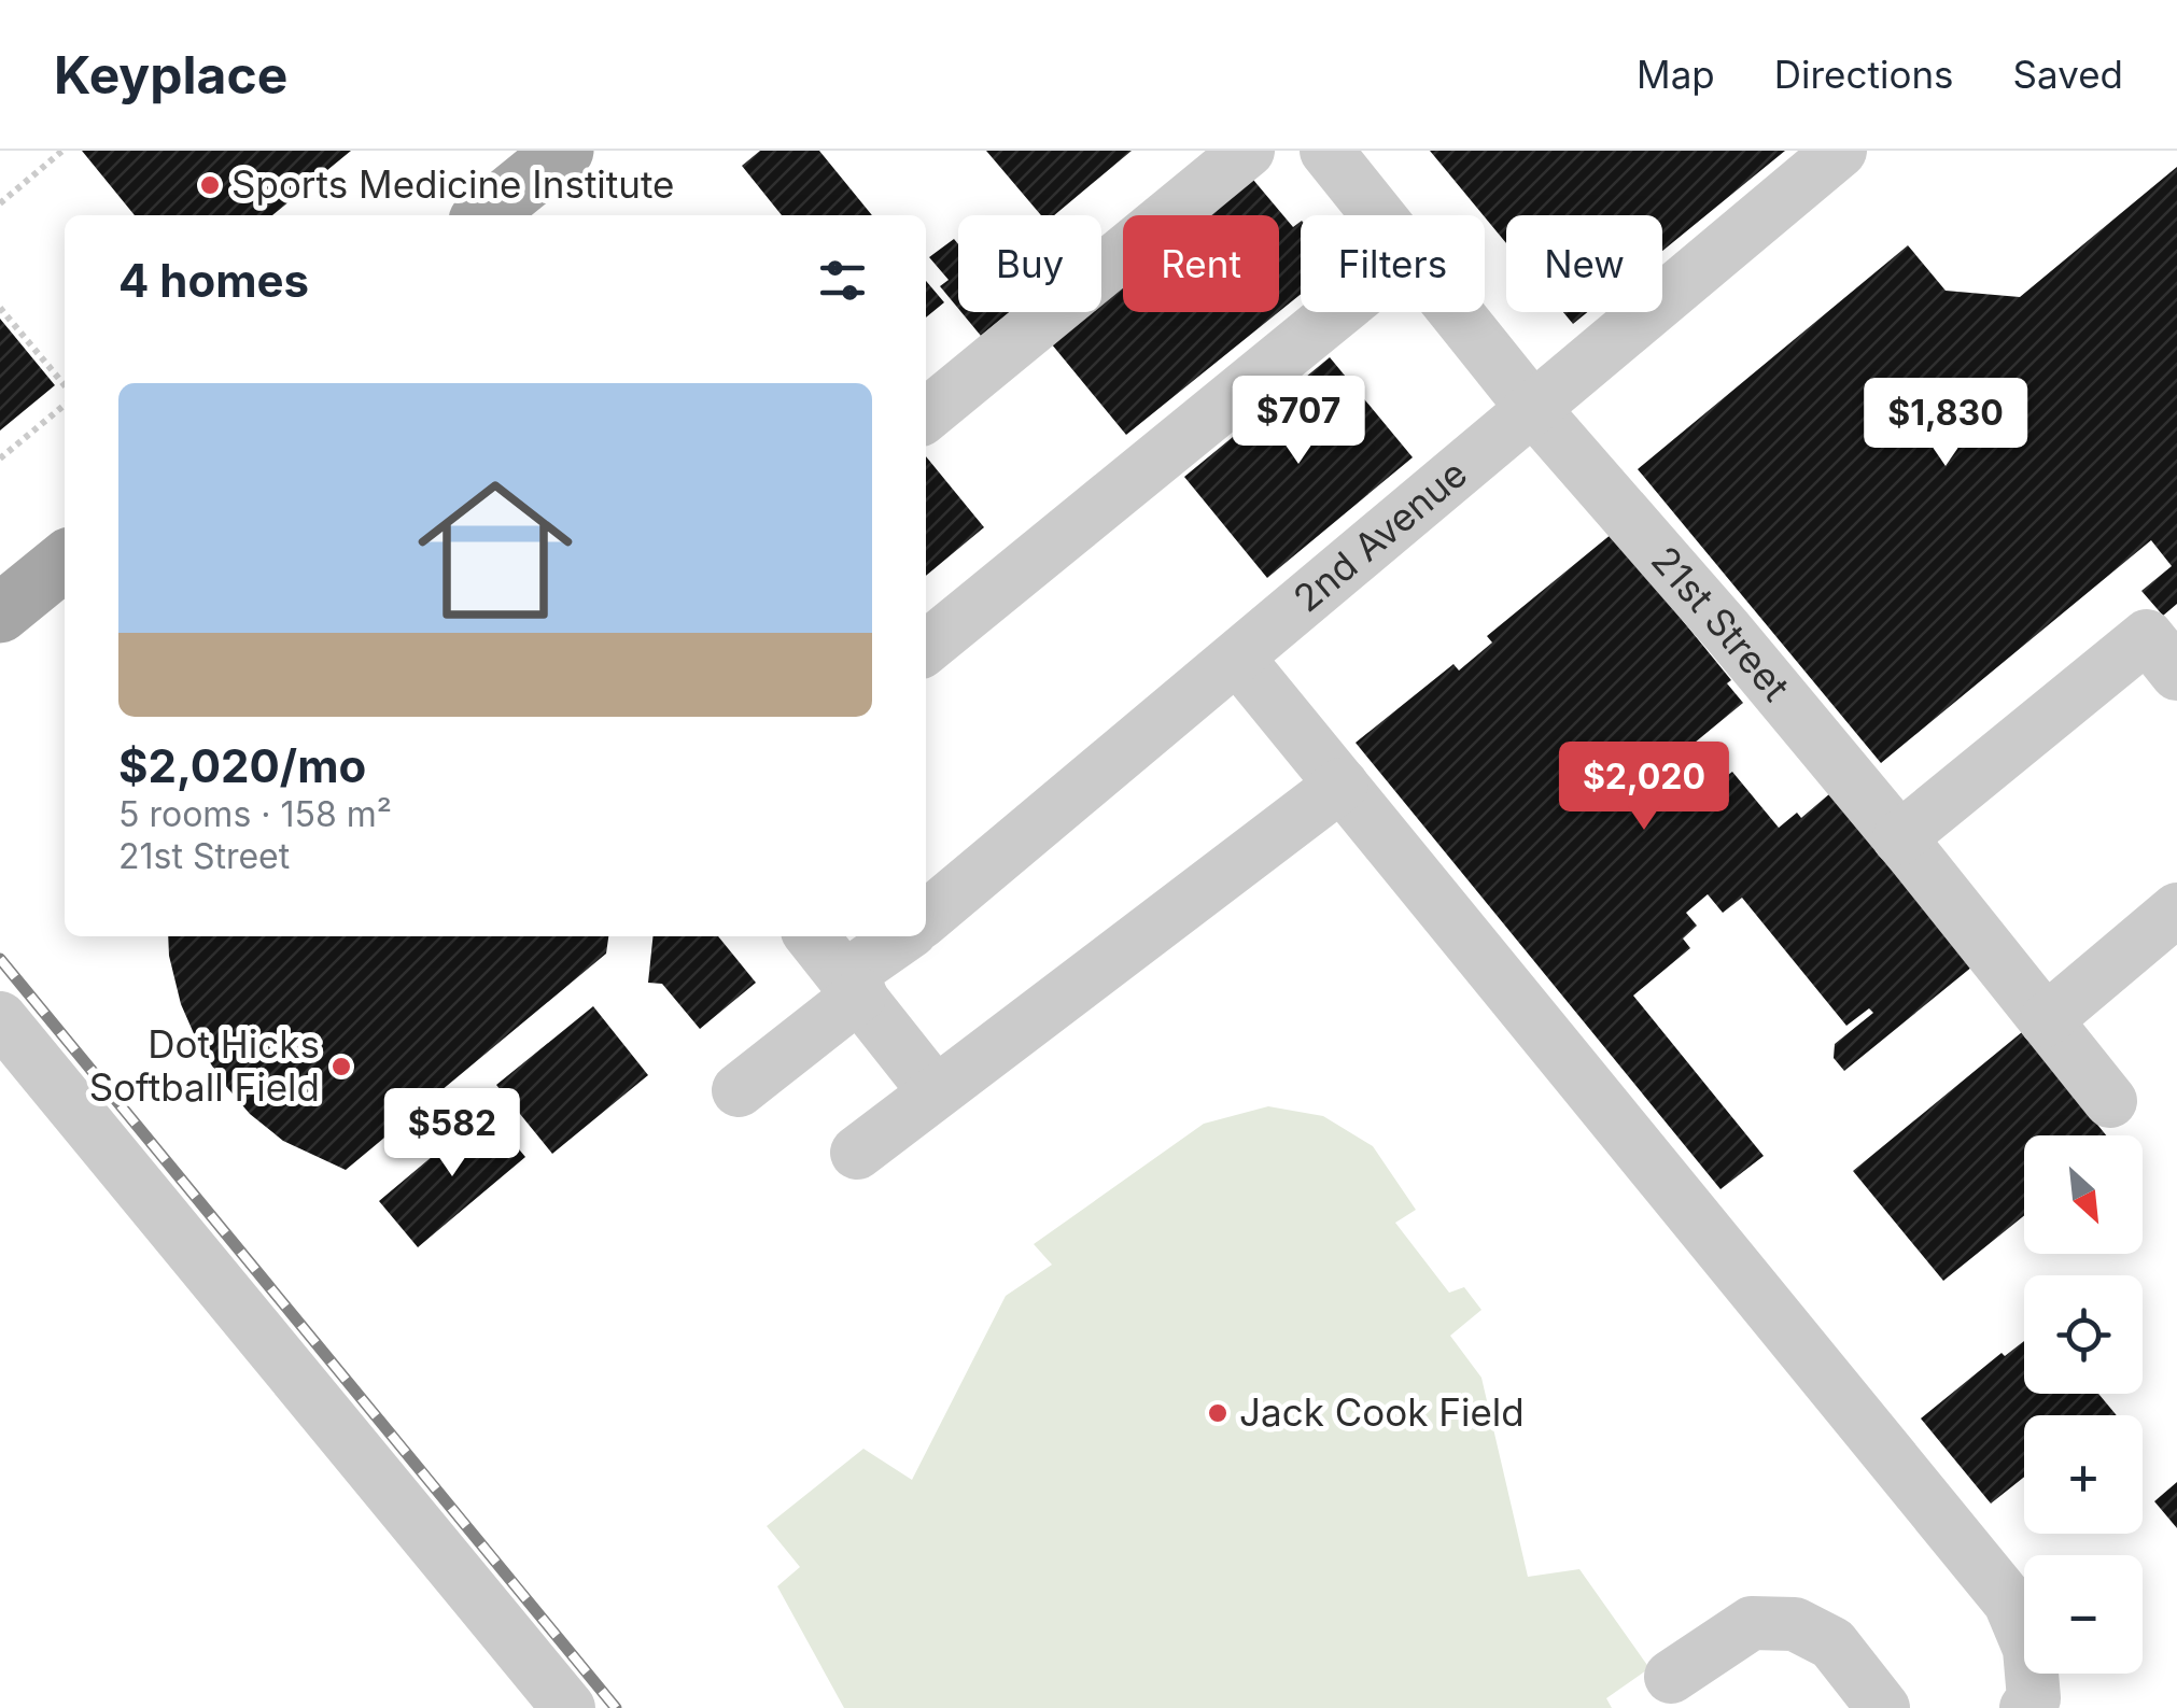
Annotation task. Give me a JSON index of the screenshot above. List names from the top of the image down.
{
  "streets": {
    "street": ["2nd Avenue", "21st Street"]
  },
  "crossings": [
    ["2nd Avenue", "21st Street"]
  ],
  "places": ["Sports Medicine Institute", "Dot Hicks Softball Field", "Jack Cook Field"],
  "north": "bottom right",
  "page": {
    "header": "Keyplace",
    "nav": ["Map", "Directions", "Saved"],
    "chip": [
      "Buy",
      "Rent",
      "Filters",
      "New"
    ],
    "heading": "4 homes",
    "list": [
      {
        "name": "$2,020/mo",
        "note": "5 rooms · 158 m² · 21st Street"
      }
    ],
    "price": [
      "$707",
      "$1,830",
      "$2,020",
      "$582"
    ],
    "map_buttons": ["+", "−"]
  }
}
